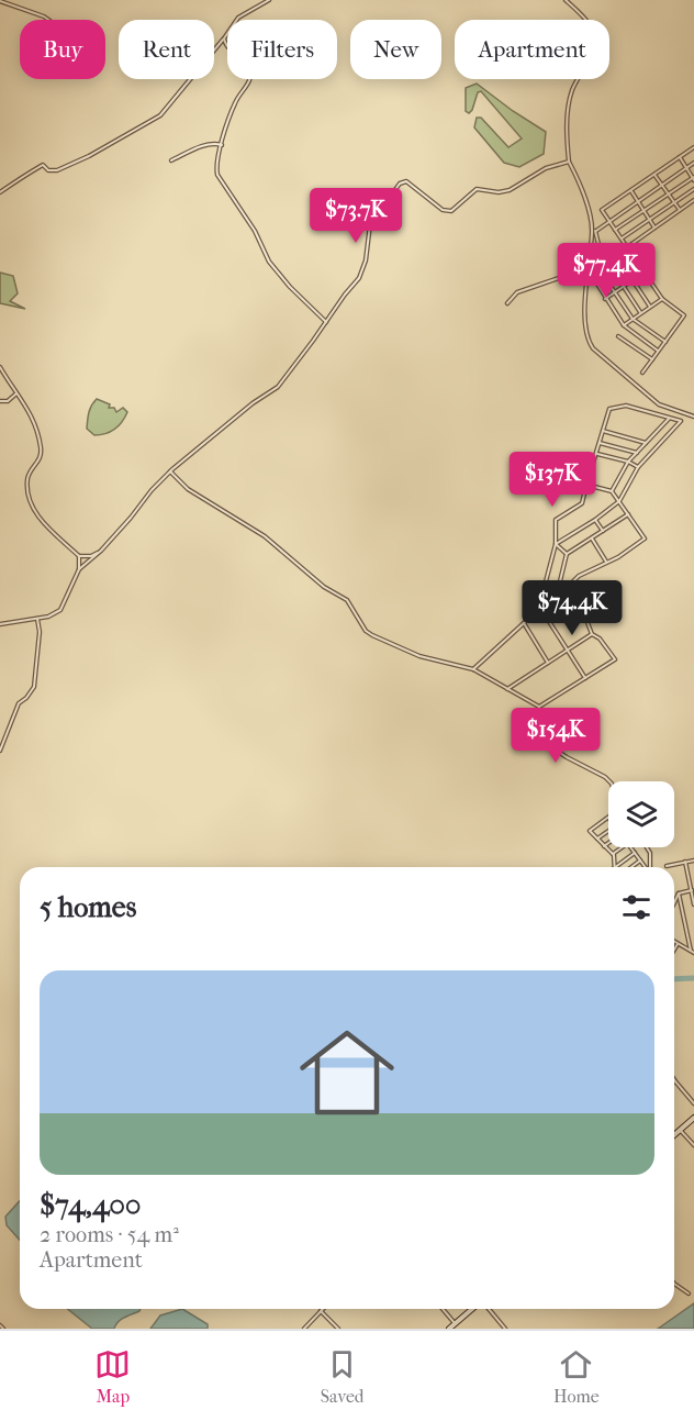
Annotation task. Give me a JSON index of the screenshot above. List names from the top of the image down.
{
  "page": {
    "chip": [
      "Buy",
      "Rent",
      "Filters",
      "New",
      "Apartment"
    ],
    "price": [
      "$73.7K",
      "$77.4K",
      "$137K",
      "$74.4K",
      "$154K"
    ],
    "heading": "5 homes",
    "list": [
      {
        "name": "$74,400",
        "note": "2 rooms · 54 m² · Apartment"
      }
    ],
    "tabs": ["Map", "Saved", "Home"]
  }
}
